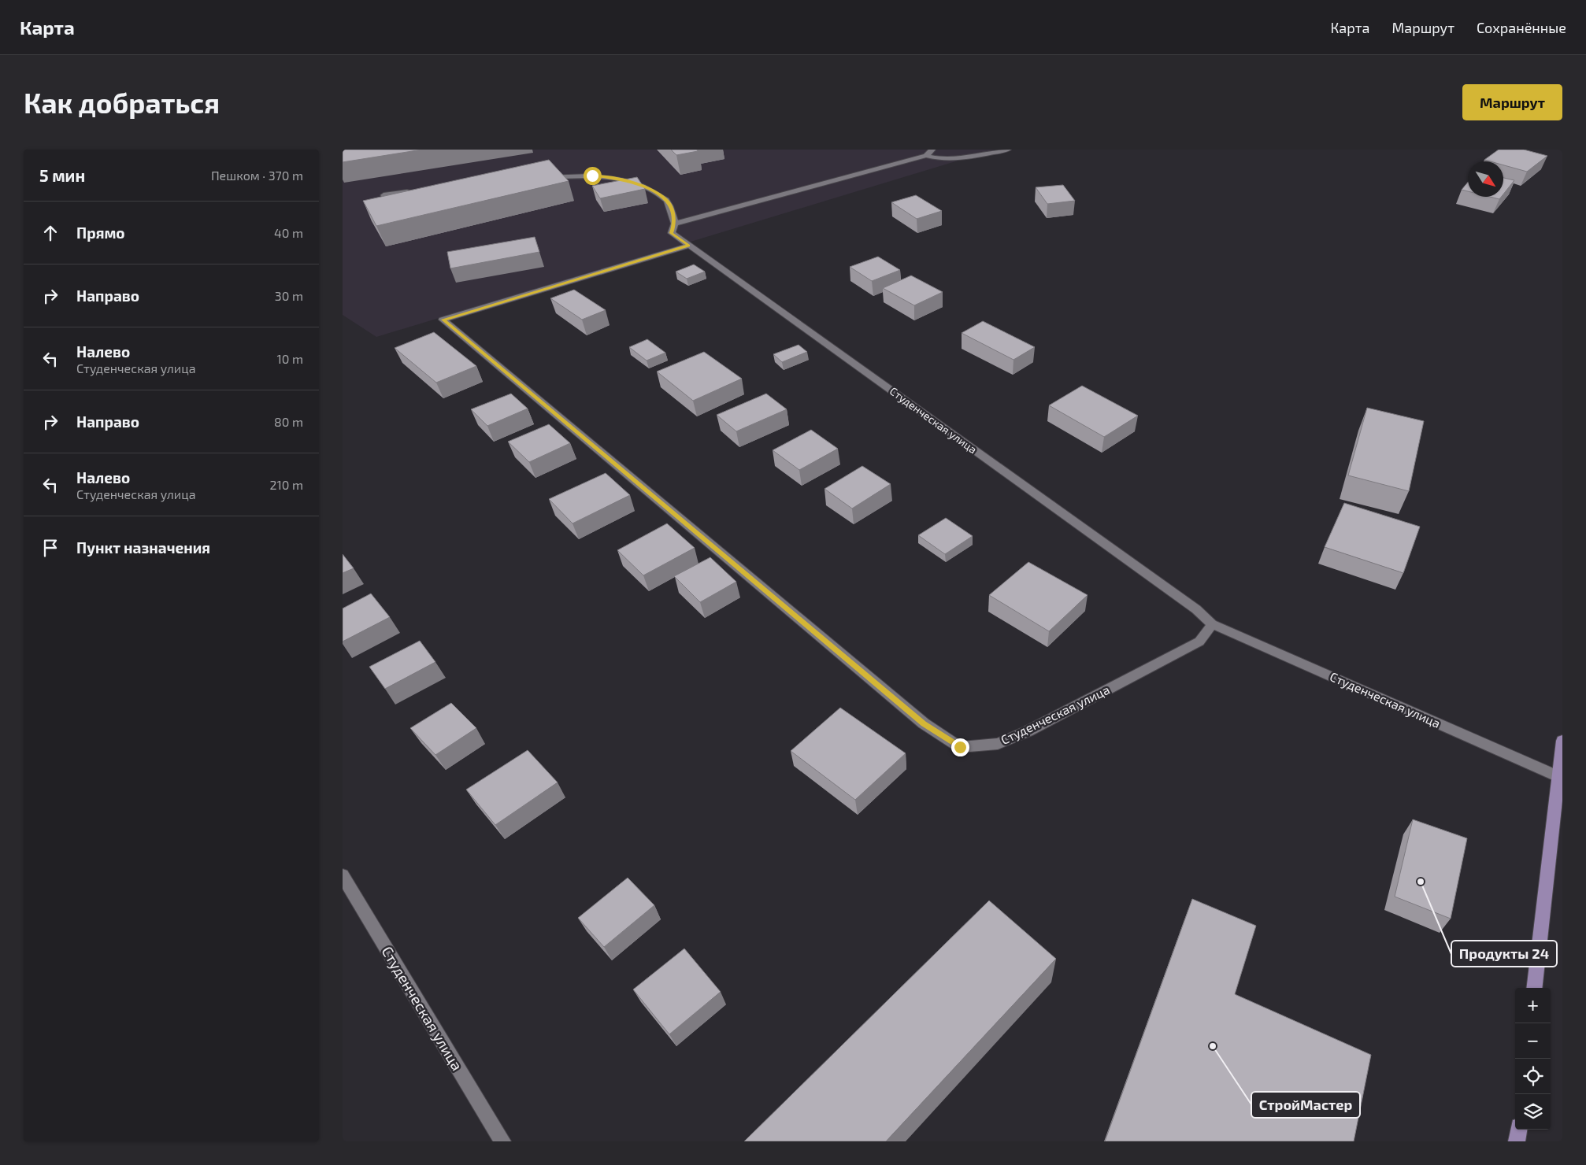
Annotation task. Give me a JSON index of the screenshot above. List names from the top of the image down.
{
  "streets": {
    "street": ["Студенческая улица"]
  },
  "places": ["Продукты 24", "СтройМастер"],
  "north": "bottom right",
  "page": {
    "header": "Карта",
    "nav": ["Карта", "Маршрут", "Сохранённые"],
    "buttons": "Маршрут",
    "title": "Как добраться",
    "heading": ["5 мин", "Пешком · 370 m"],
    "list": [
      ["Прямо", "40 m"],
      ["Направо", "30 m"],
      ["Налево", "Студенческая улица", "10 m"],
      ["Направо", "80 m"],
      ["Налево", "Студенческая улица", "210 m"],
      "Пункт назначения"
    ],
    "map_buttons": ["+", "−"]
  }
}
